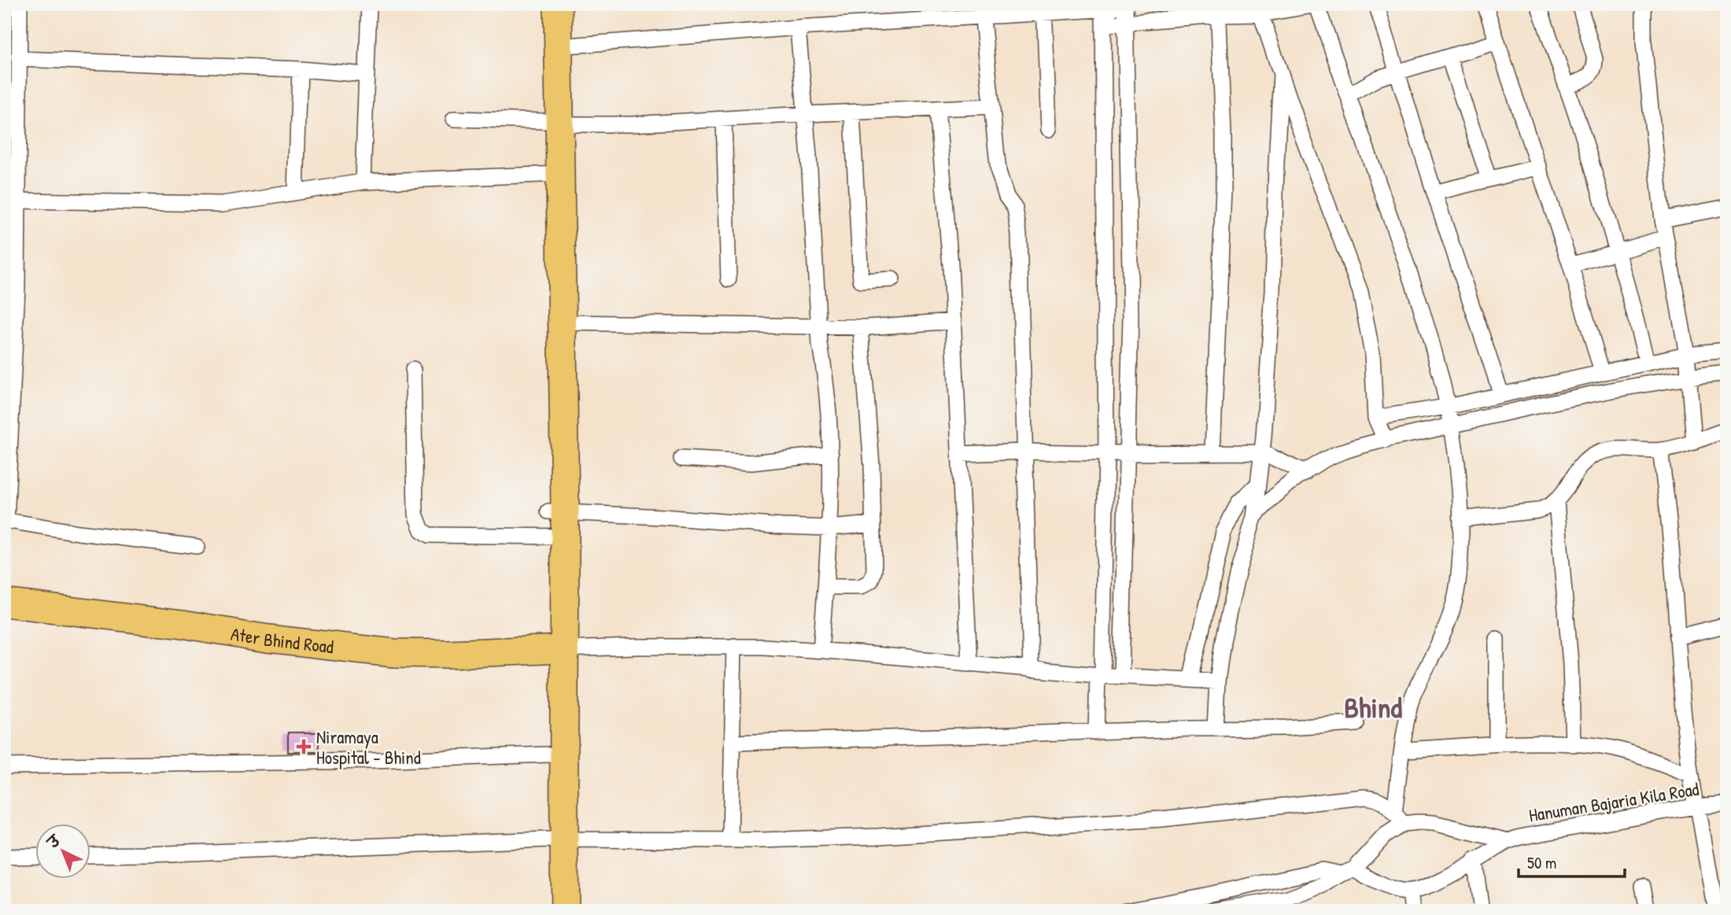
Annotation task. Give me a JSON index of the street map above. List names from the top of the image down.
{
  "streets": {
    "highway": ["Ater Bhind Road"],
    "street": ["Hanuman Bajaria Kila Road"]
  },
  "districts": ["Bhind"],
  "places": {
    "health": ["Niramaya Hospital - Bhind"]
  },
  "scale_bar": "50 m",
  "north": "top left"
}
